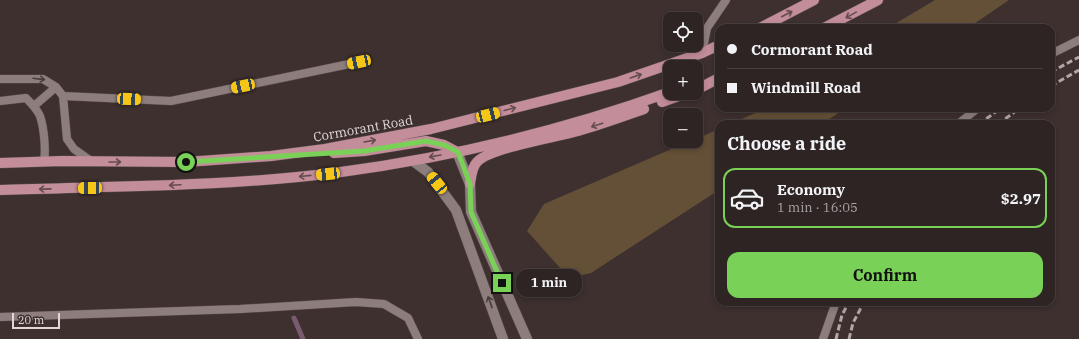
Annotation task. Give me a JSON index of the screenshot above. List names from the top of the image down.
{
  "streets": {
    "main road": ["Cormorant Road"]
  },
  "scale_bar": "20 m",
  "page": {
    "map_buttons": ["+", "−"],
    "banner": ["Cormorant Road", "Windmill Road"],
    "heading": "Choose a ride",
    "list": [
      {
        "name": "Economy",
        "note": "1 min · 16:05",
        "value": "$2.97"
      }
    ],
    "buttons": "Confirm",
    "bubble": "1 min",
    "scale": "20 m"
  }
}
